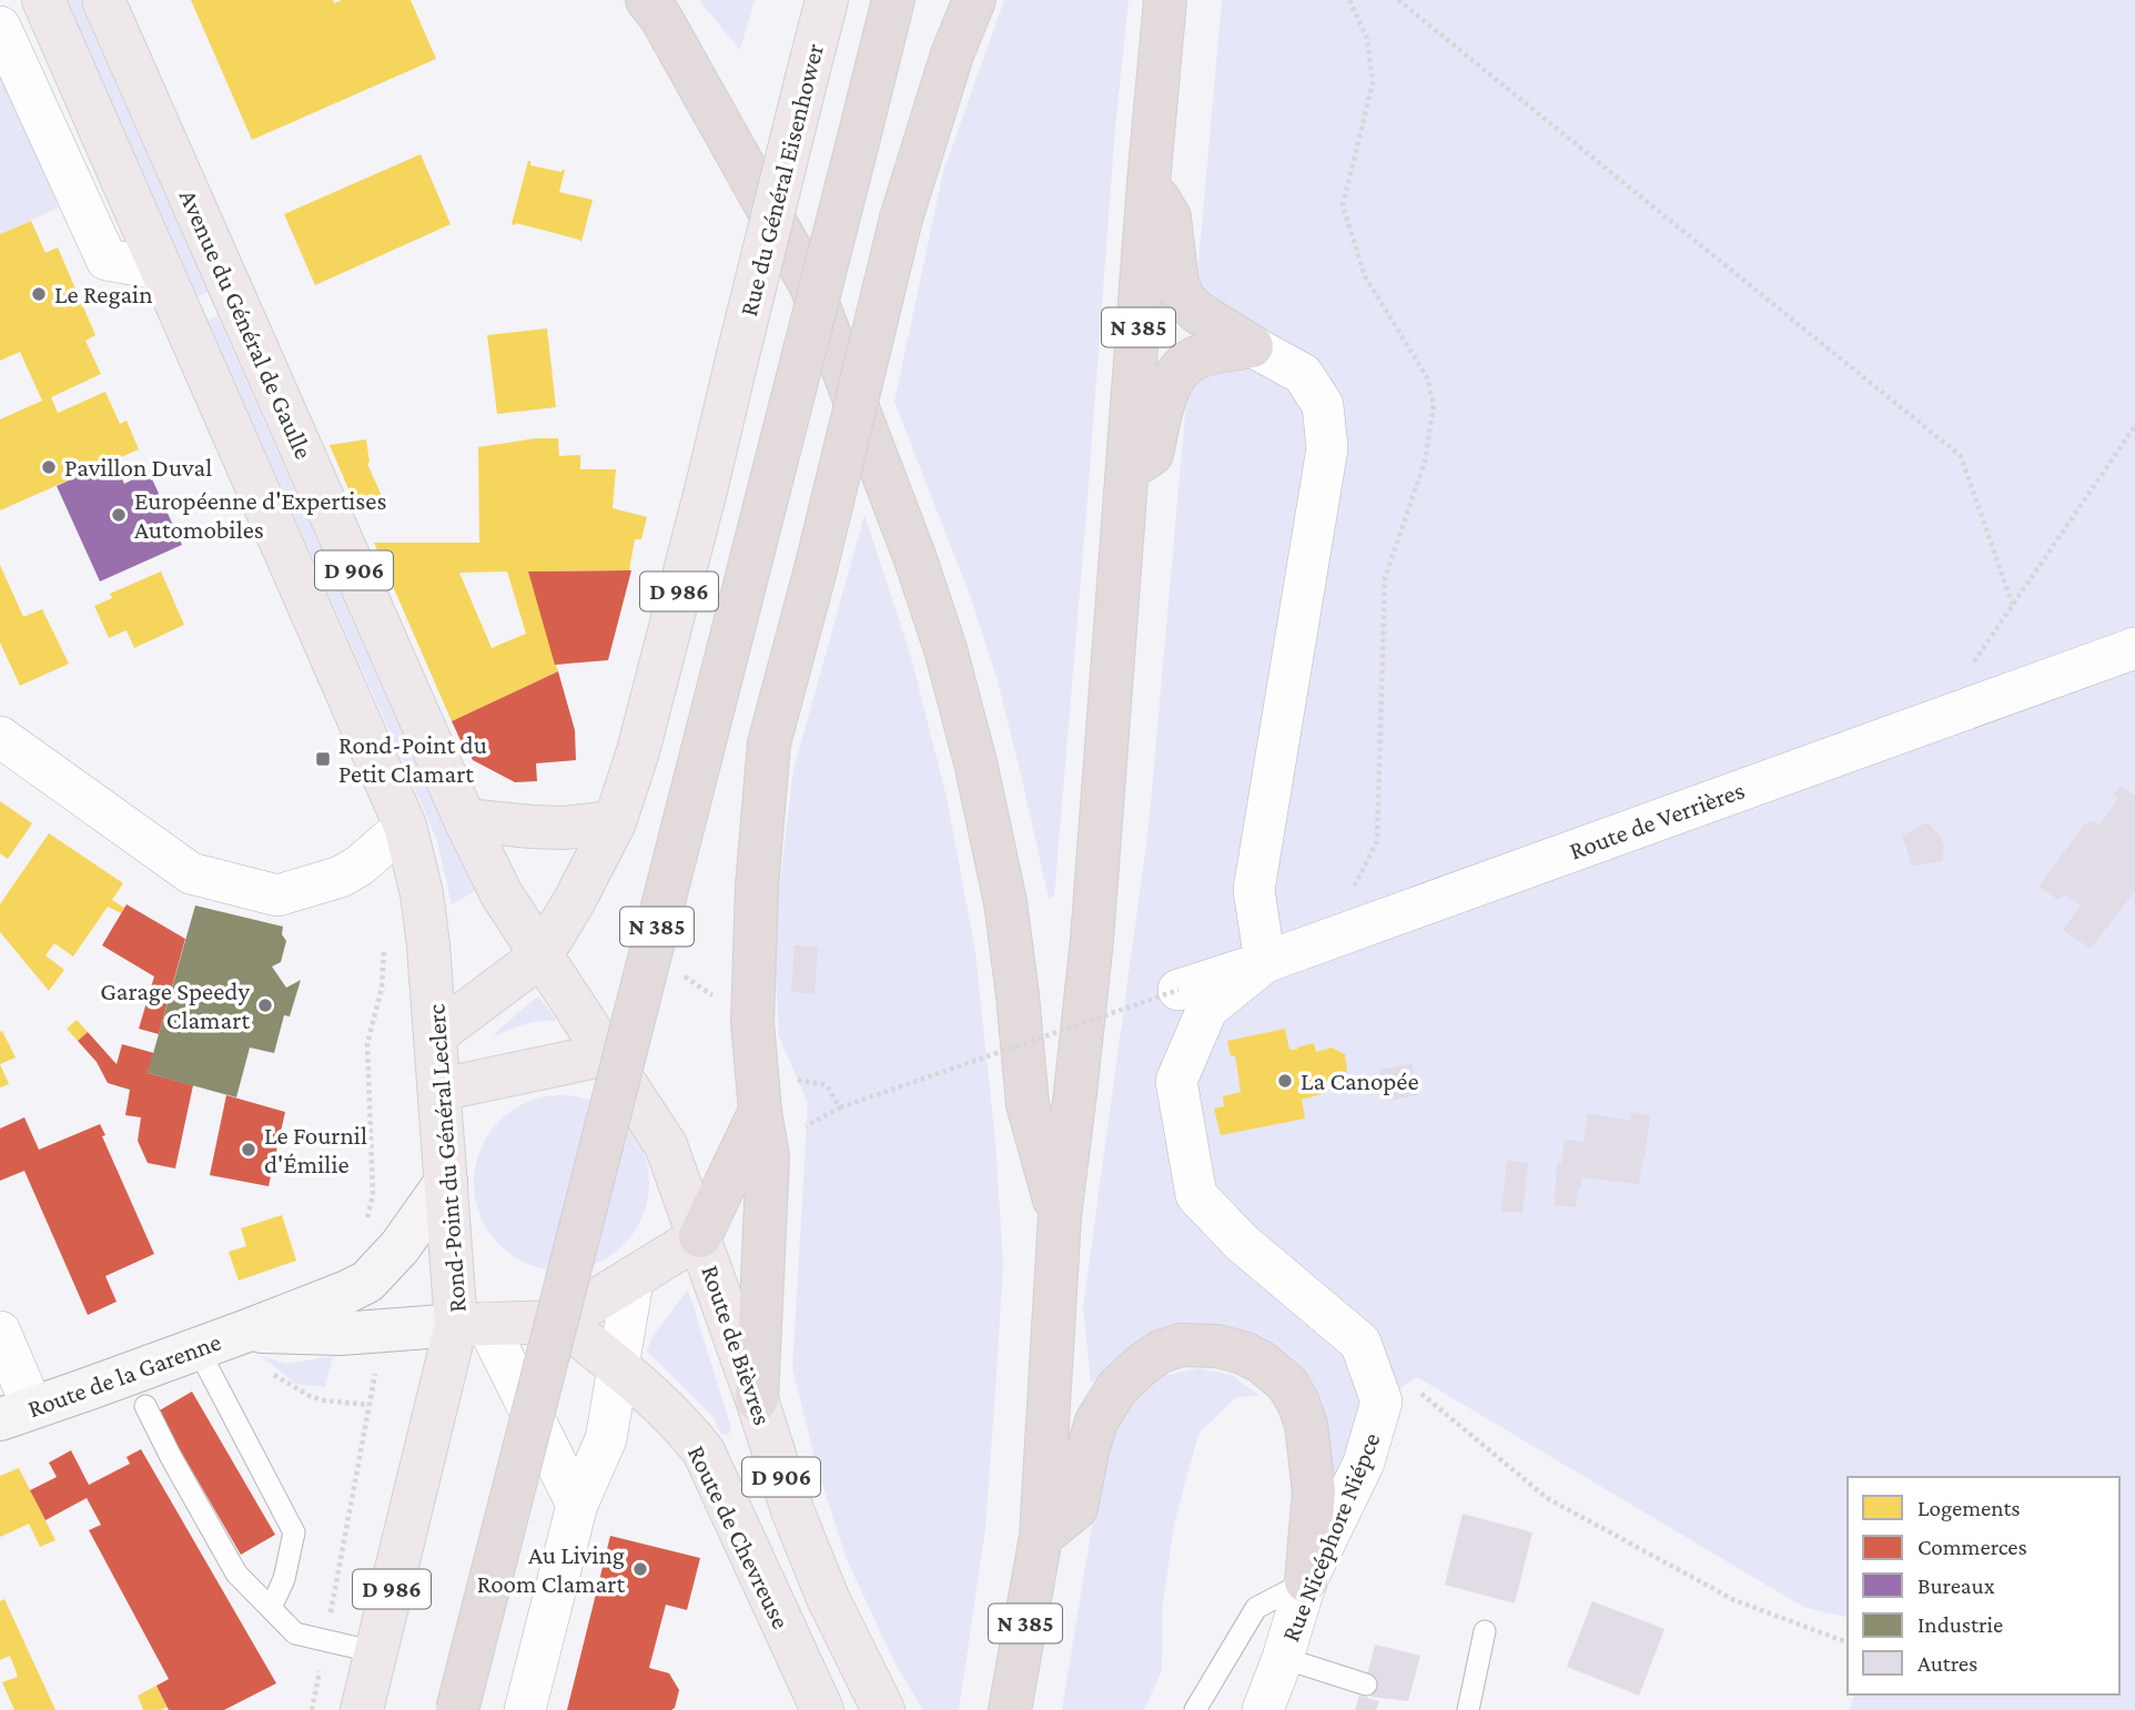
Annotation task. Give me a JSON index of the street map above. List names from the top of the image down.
{
  "streets": {
    "highway": ["N 385"],
    "main road": [
      "Rue du Général Eisenhower",
      "Avenue du Général de Gaulle",
      "D 906",
      "D 986",
      "Rond-Point du Général Leclerc",
      "Route de Bièvres",
      "Route de la Garenne",
      "Route de Chevreuse"
    ],
    "street": ["Route de Verrières", "Rue Nicéphore Niépce"]
  },
  "crossings": [
    ["Rue du Général Eisenhower", "D 986"],
    ["Avenue du Général de Gaulle", "D 986"],
    ["D 906", "Rond-Point du Général Leclerc"],
    ["D 986", "Rond-Point du Général Leclerc"],
    ["D 986", "Route de la Garenne"],
    ["Route de Verrières", "Rue Nicéphore Niépce"],
    ["Rond-Point du Général Leclerc", "Route de la Garenne"],
    ["Rond-Point du Général Leclerc", "Route de Chevreuse"]
  ],
  "places": {
    "other": [
      "Le Regain",
      "Pavillon Duval",
      "Européenne d'Expertises Automobiles",
      "Garage Speedy Clamart",
      "La Canopée",
      "Le Fournil d'Émilie",
      "Au Living Room Clamart"
    ],
    "transit": ["Rond-Point du Petit Clamart"]
  },
  "legend": [
    "Logements",
    "Commerces",
    "Bureaux",
    "Industrie",
    "Autres"
  ]
}
